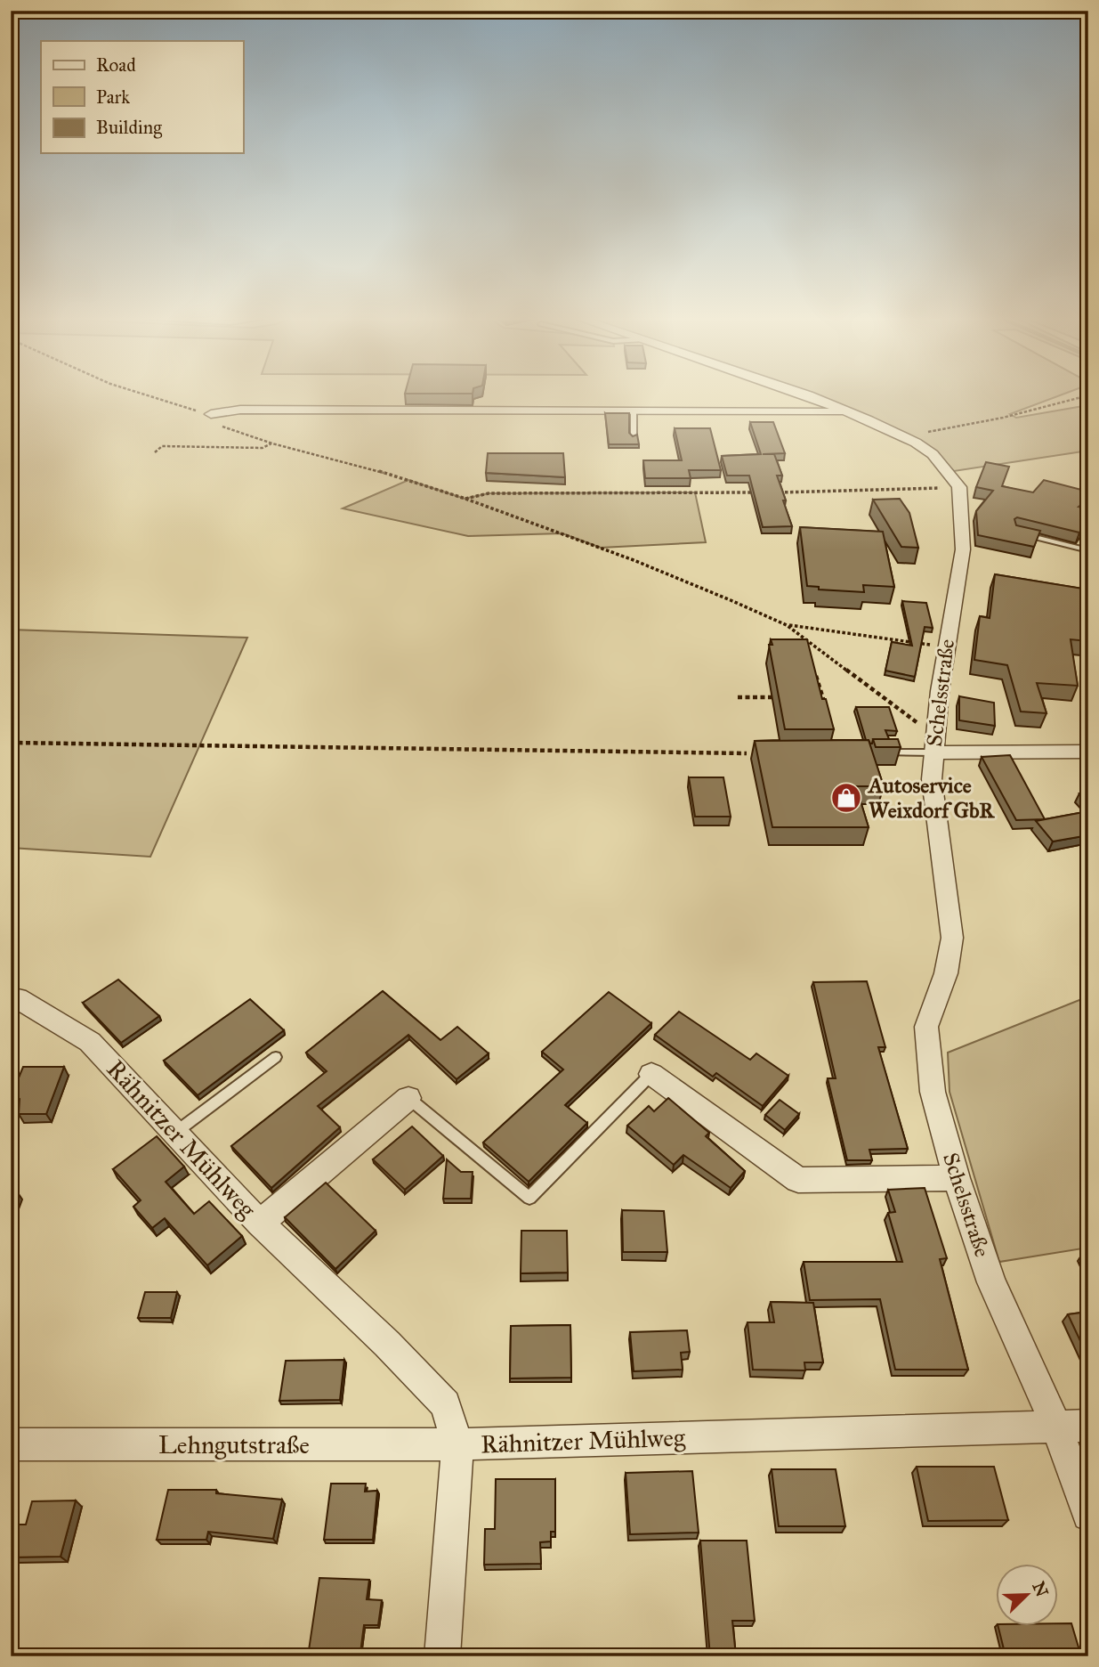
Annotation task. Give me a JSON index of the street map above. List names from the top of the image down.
{
  "streets": {
    "street": ["Schelsstraße", "Rähnitzer Mühlweg", "Lehngutstraße"]
  },
  "crossings": [
    ["Schelsstraße", "Rähnitzer Mühlweg"],
    ["Rähnitzer Mühlweg", "Lehngutstraße"]
  ],
  "places": {
    "shop": ["Autoservice Weixdorf GbR"]
  },
  "legend": ["Road", "Park", "Building"],
  "north": "top right"
}
